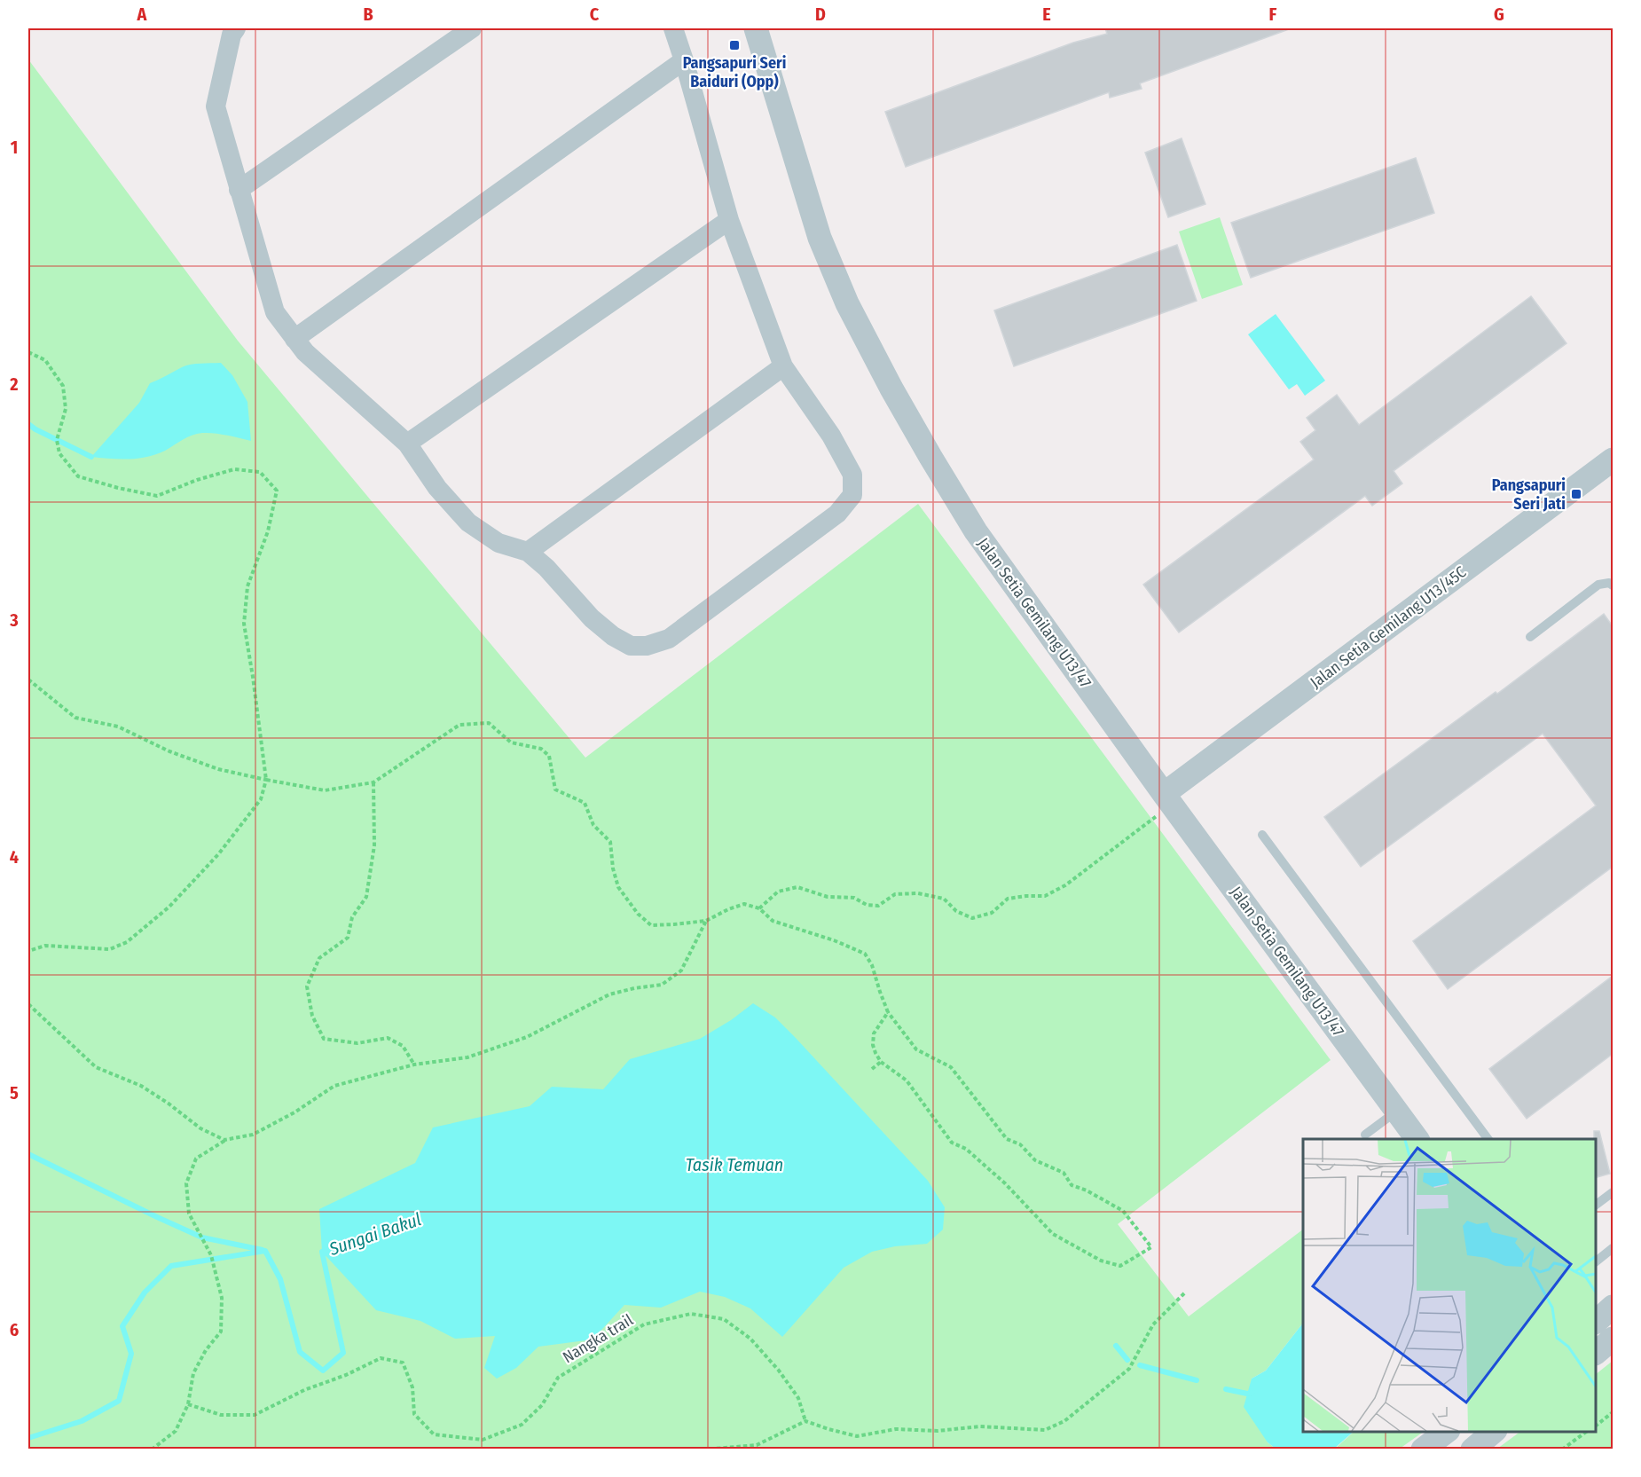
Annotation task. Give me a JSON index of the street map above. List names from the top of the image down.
{
  "streets": {
    "street": ["Jalan Setia Gemilang U13/47", "Jalan Setia Gemilang U13/45C"],
    "path": ["Nangka trail"]
  },
  "crossings": [
    ["Jalan Setia Gemilang U13/47", "Jalan Setia Gemilang U13/45C"]
  ],
  "water": ["Tasik Temuan", "Sungai Bakul"],
  "places": {
    "transit": ["Pangsapuri Seri Baiduri (Opp)", "Pangsapuri Seri Jati"]
  },
  "grid": {
    "columns": [
      "A",
      "B",
      "C",
      "D",
      "E",
      "F",
      "G"
    ],
    "rows": [
      "1",
      "2",
      "3",
      "4",
      "5",
      "6"
    ]
  }
}
